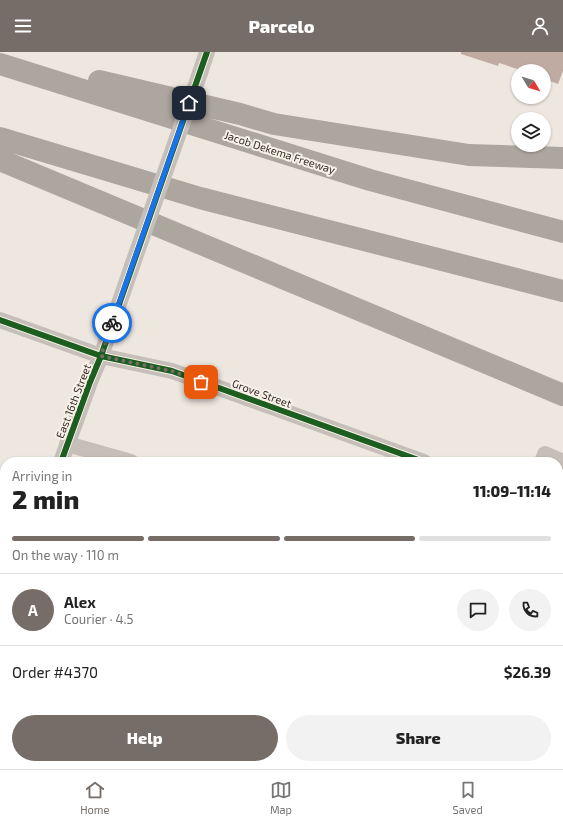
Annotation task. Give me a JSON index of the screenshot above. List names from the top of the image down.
{
  "streets": {
    "highway": ["Jacob Dekema Freeway"],
    "street": ["Grove Street", "East 16th Street"]
  },
  "crossings": [
    ["Grove Street", "East 16th Street"]
  ],
  "north": "bottom right",
  "page": {
    "header": "Parcelo",
    "heading": ["2 min", "Arriving in", "11:09–11:14"],
    "panel": [
      "Alex",
      "Courier · 4.5",
      "Order #4370",
      "$26.39"
    ],
    "bar": "On the way · 110 m",
    "round": "A",
    "buttons": ["Help", "Share"],
    "tabs": ["Home", "Map", "Saved"]
  }
}
